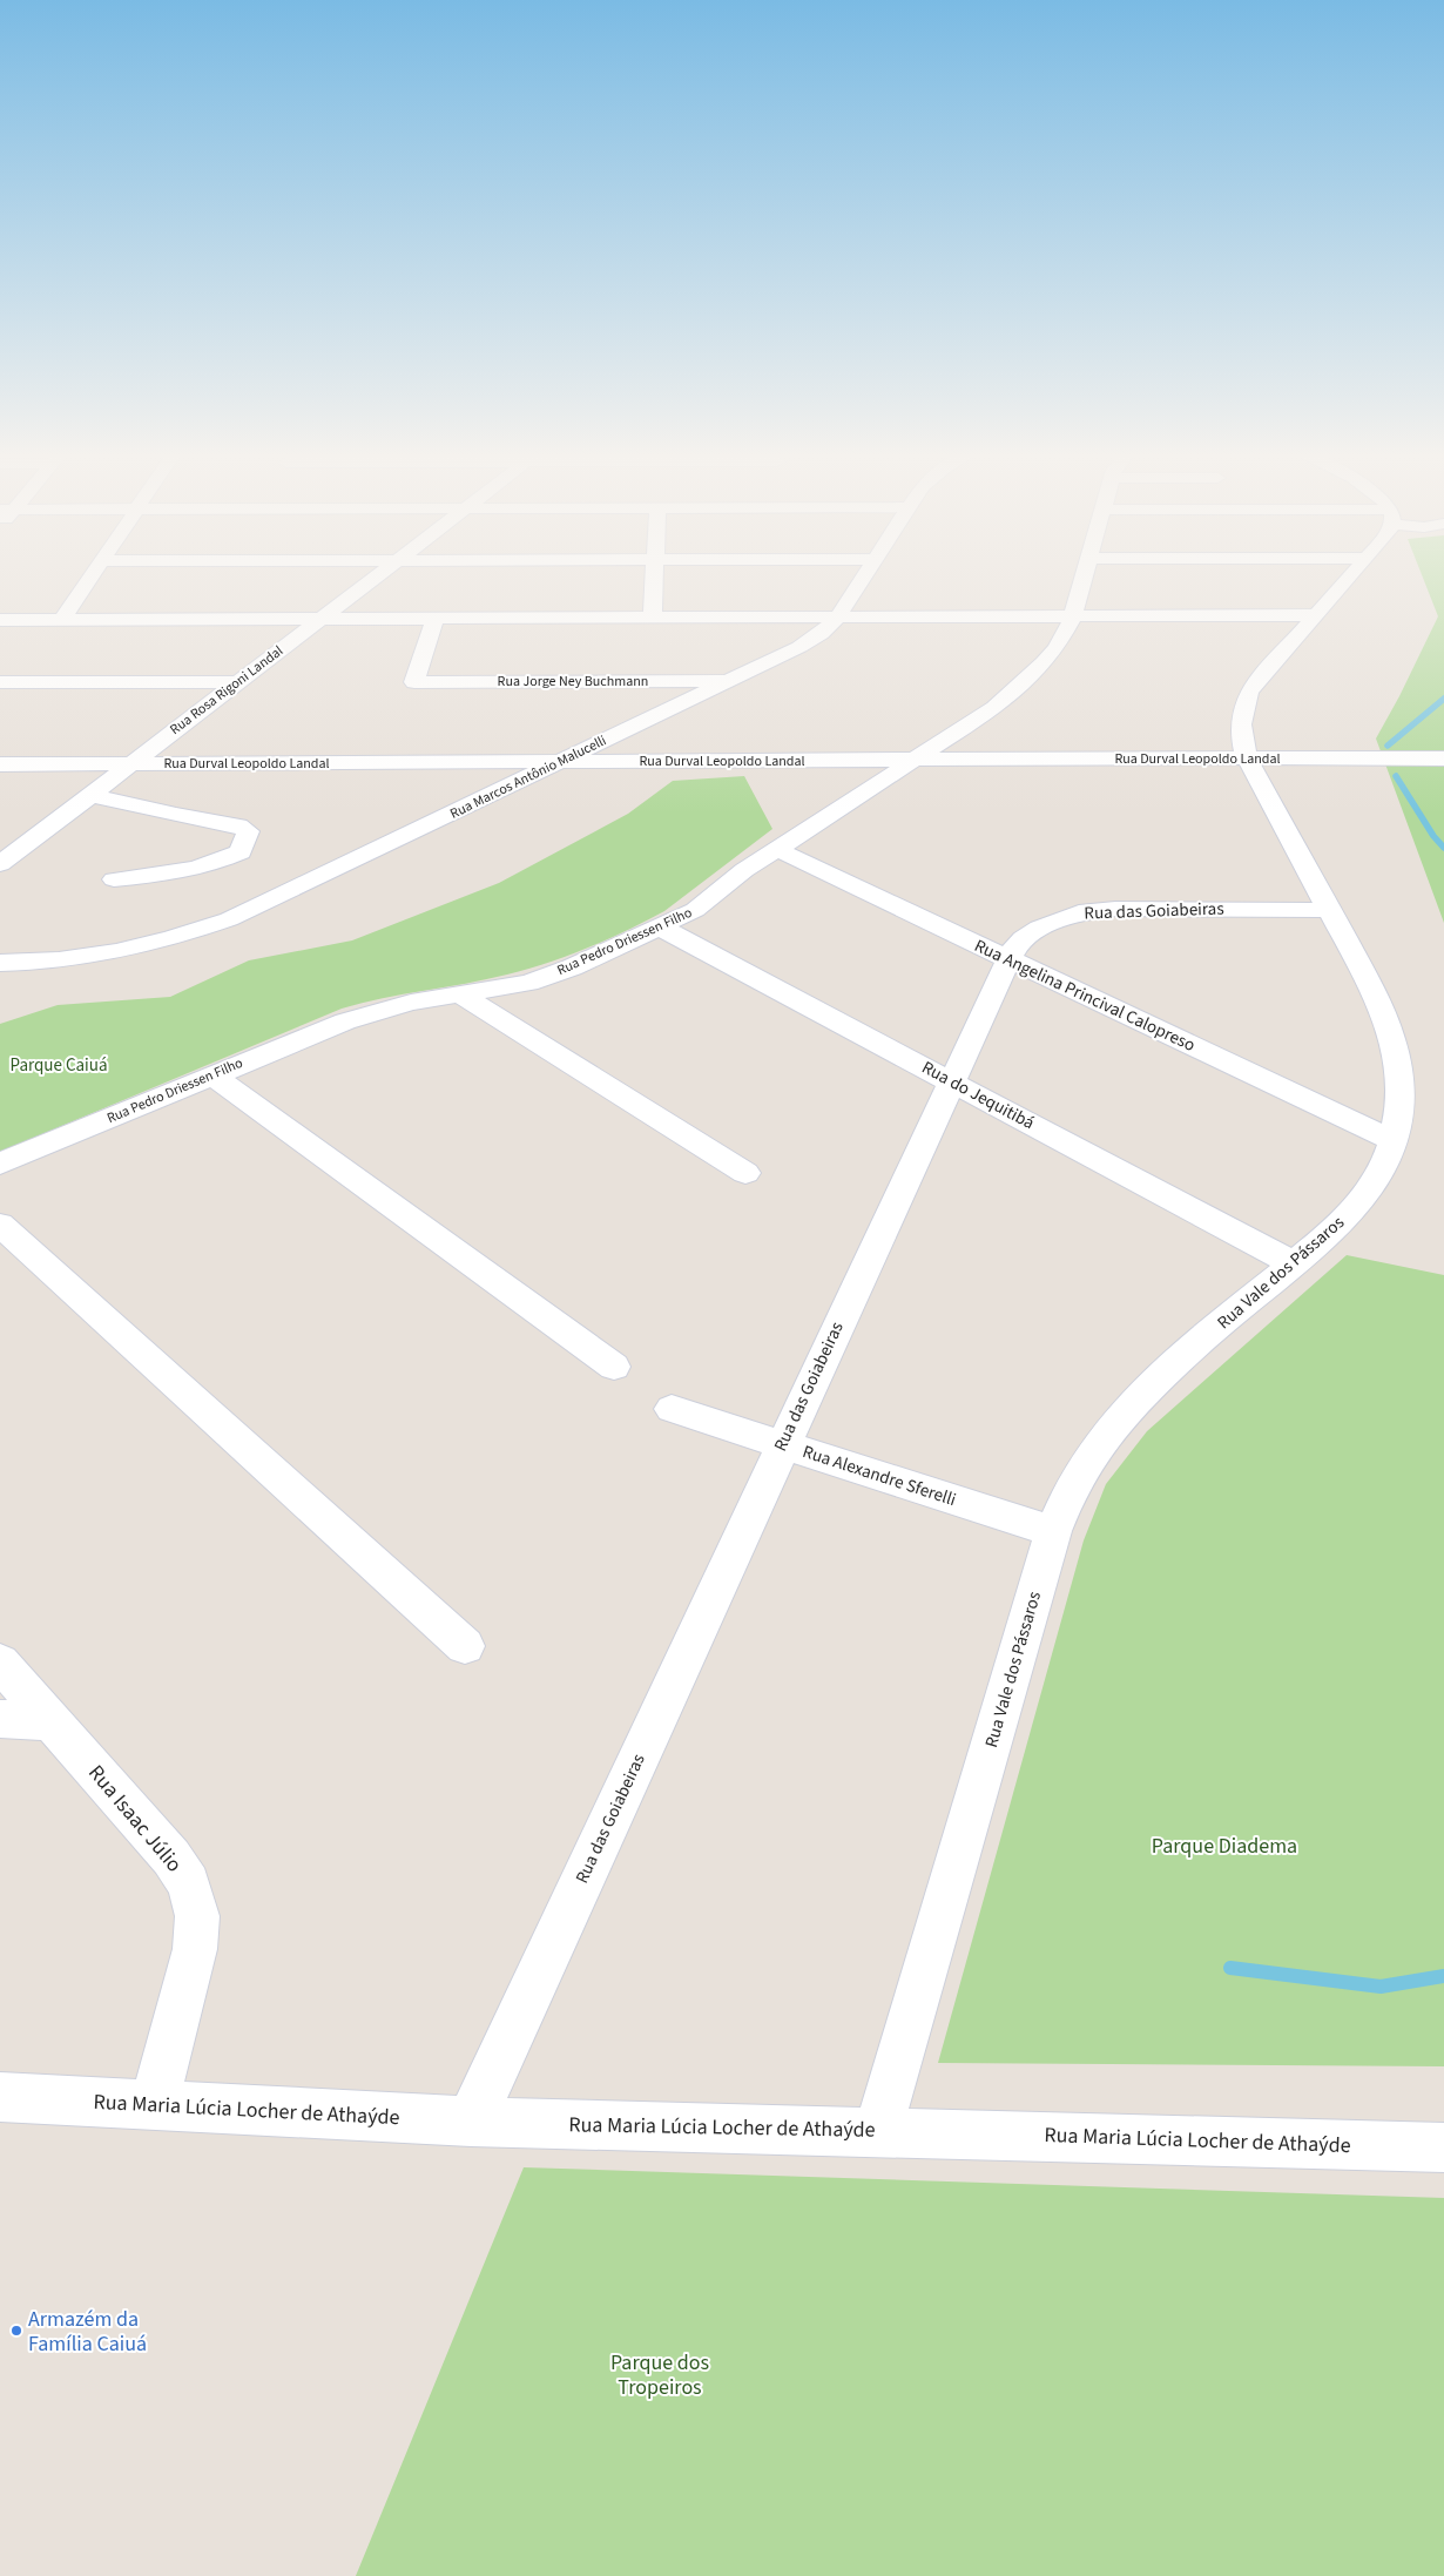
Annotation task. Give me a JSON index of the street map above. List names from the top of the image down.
{
  "streets": {
    "street": [
      "Rua Jorge Ney Buchmann",
      "Rua Rosa Rigoni Landal",
      "Rua Durval Leopoldo Landal",
      "Rua Marcos Antônio Malucelli",
      "Rua das Goiabeiras",
      "Rua Pedro Driessen Filho",
      "Rua Angelina Princival Calopreso",
      "Rua do Jequitibá",
      "Rua Vale dos Pássaros",
      "Rua Alexandre Sferelli",
      "Rua Isaac Júlio",
      "Rua Maria Lúcia Locher de Athaýde"
    ]
  },
  "crossings": [
    ["Rua Jorge Ney Buchmann", "Rua Marcos Antônio Malucelli"],
    ["Rua Rosa Rigoni Landal", "Rua Durval Leopoldo Landal"],
    ["Rua Durval Leopoldo Landal", "Rua Marcos Antônio Malucelli"],
    ["Rua Durval Leopoldo Landal", "Rua Pedro Driessen Filho"],
    ["Rua Durval Leopoldo Landal", "Rua Vale dos Pássaros"],
    ["Rua das Goiabeiras", "Rua Angelina Princival Calopreso"],
    ["Rua das Goiabeiras", "Rua do Jequitibá"],
    ["Rua das Goiabeiras", "Rua Vale dos Pássaros"],
    ["Rua das Goiabeiras", "Rua Alexandre Sferelli"],
    ["Rua das Goiabeiras", "Rua Maria Lúcia Locher de Athaýde"],
    ["Rua Pedro Driessen Filho", "Rua Angelina Princival Calopreso"],
    ["Rua Pedro Driessen Filho", "Rua do Jequitibá"],
    ["Rua Angelina Princival Calopreso", "Rua Vale dos Pássaros"],
    ["Rua do Jequitibá", "Rua Vale dos Pássaros"],
    ["Rua Vale dos Pássaros", "Rua Alexandre Sferelli"],
    ["Rua Vale dos Pássaros", "Rua Maria Lúcia Locher de Athaýde"],
    ["Rua Isaac Júlio", "Rua Maria Lúcia Locher de Athaýde"]
  ],
  "parks": ["Parque Caiuá", "Parque Diadema", "Parque dos Tropeiros"],
  "places": ["Armazém da Família Caiuá"]
}
